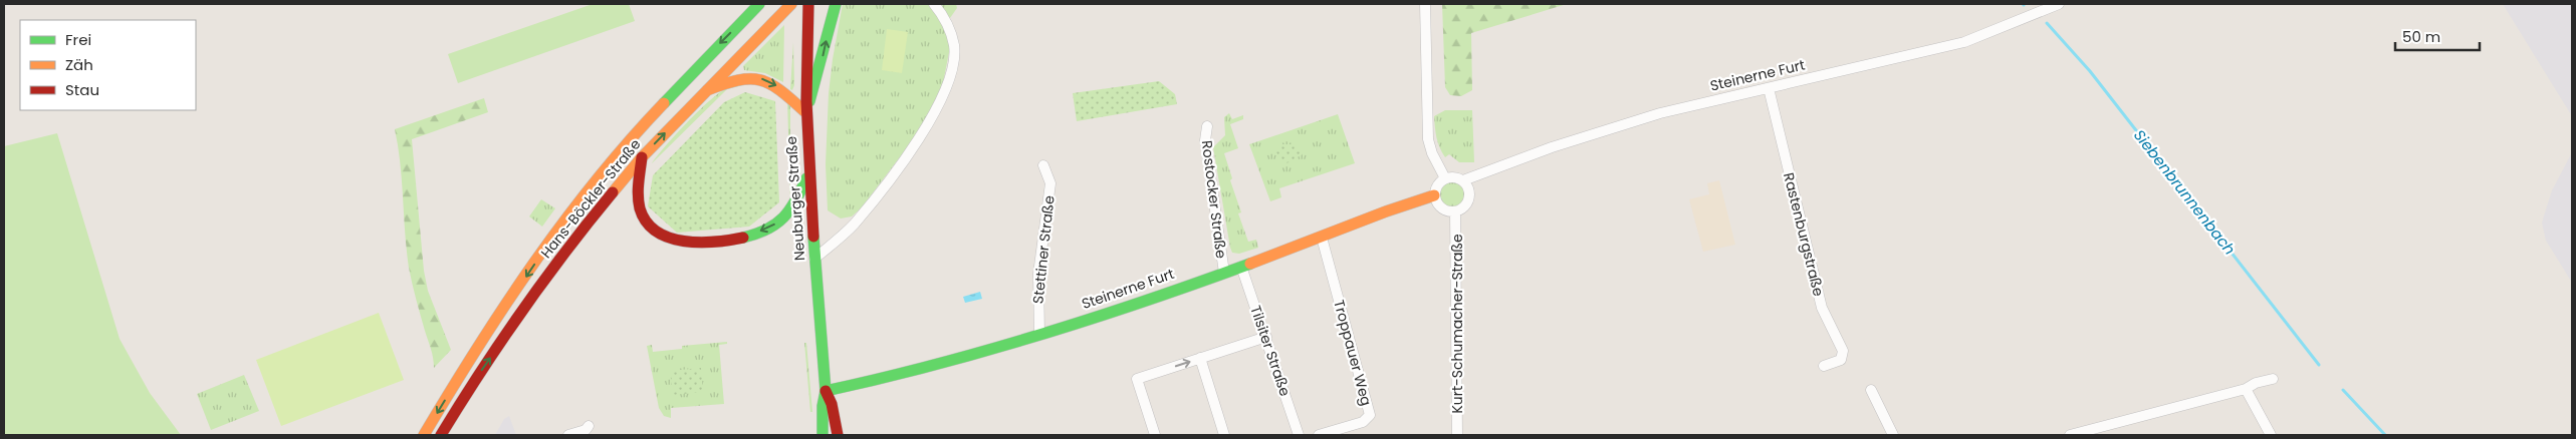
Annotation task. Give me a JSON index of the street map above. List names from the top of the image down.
{
  "streets": {
    "street": [
      "Steinerne Furt",
      "Hans-Böckler-Straße",
      "Neuburger Straße",
      "Rostocker Straße",
      "Rastenburgstraße",
      "Stettiner Straße",
      "Kurt-Schumacher-Straße",
      "Tilsiter Straße",
      "Troppauer Weg"
    ]
  },
  "crossings": [
    ["Steinerne Furt", "Neuburger Straße"],
    ["Steinerne Furt", "Rostocker Straße"],
    ["Steinerne Furt", "Rastenburgstraße"],
    ["Steinerne Furt", "Stettiner Straße"],
    ["Steinerne Furt", "Kurt-Schumacher-Straße"],
    ["Steinerne Furt", "Tilsiter Straße"],
    ["Steinerne Furt", "Troppauer Weg"],
    ["Hans-Böckler-Straße", "Neuburger Straße"]
  ],
  "water": ["Siebenbrunnenbach"],
  "legend": ["Frei", "Zäh", "Stau"],
  "scale_bar": "50 m"
}
